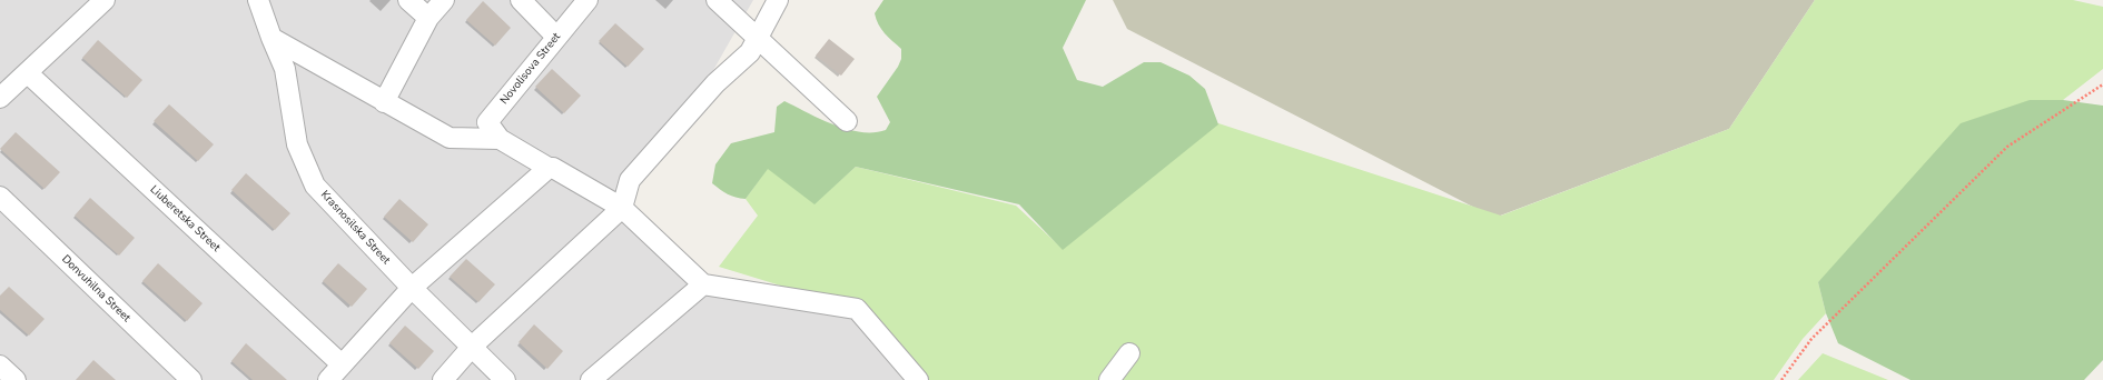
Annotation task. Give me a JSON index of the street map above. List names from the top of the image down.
{
  "streets": {
    "street": [
      "Novolisova Street",
      "Liuberetska Street",
      "Krasnosilska Street",
      "Donvuhilna Street"
    ]
  }
}
